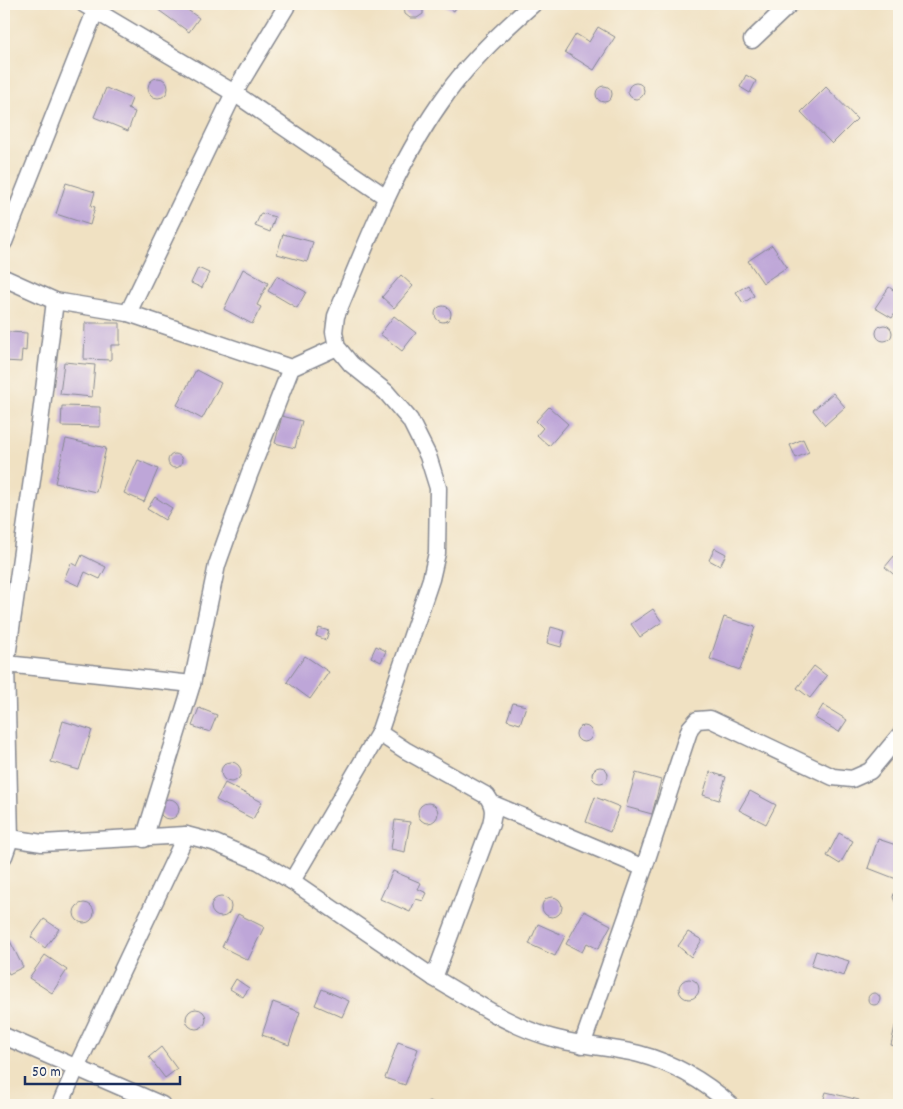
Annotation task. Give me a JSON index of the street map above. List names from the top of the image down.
{
  "scale_bar": "50 m"
}
